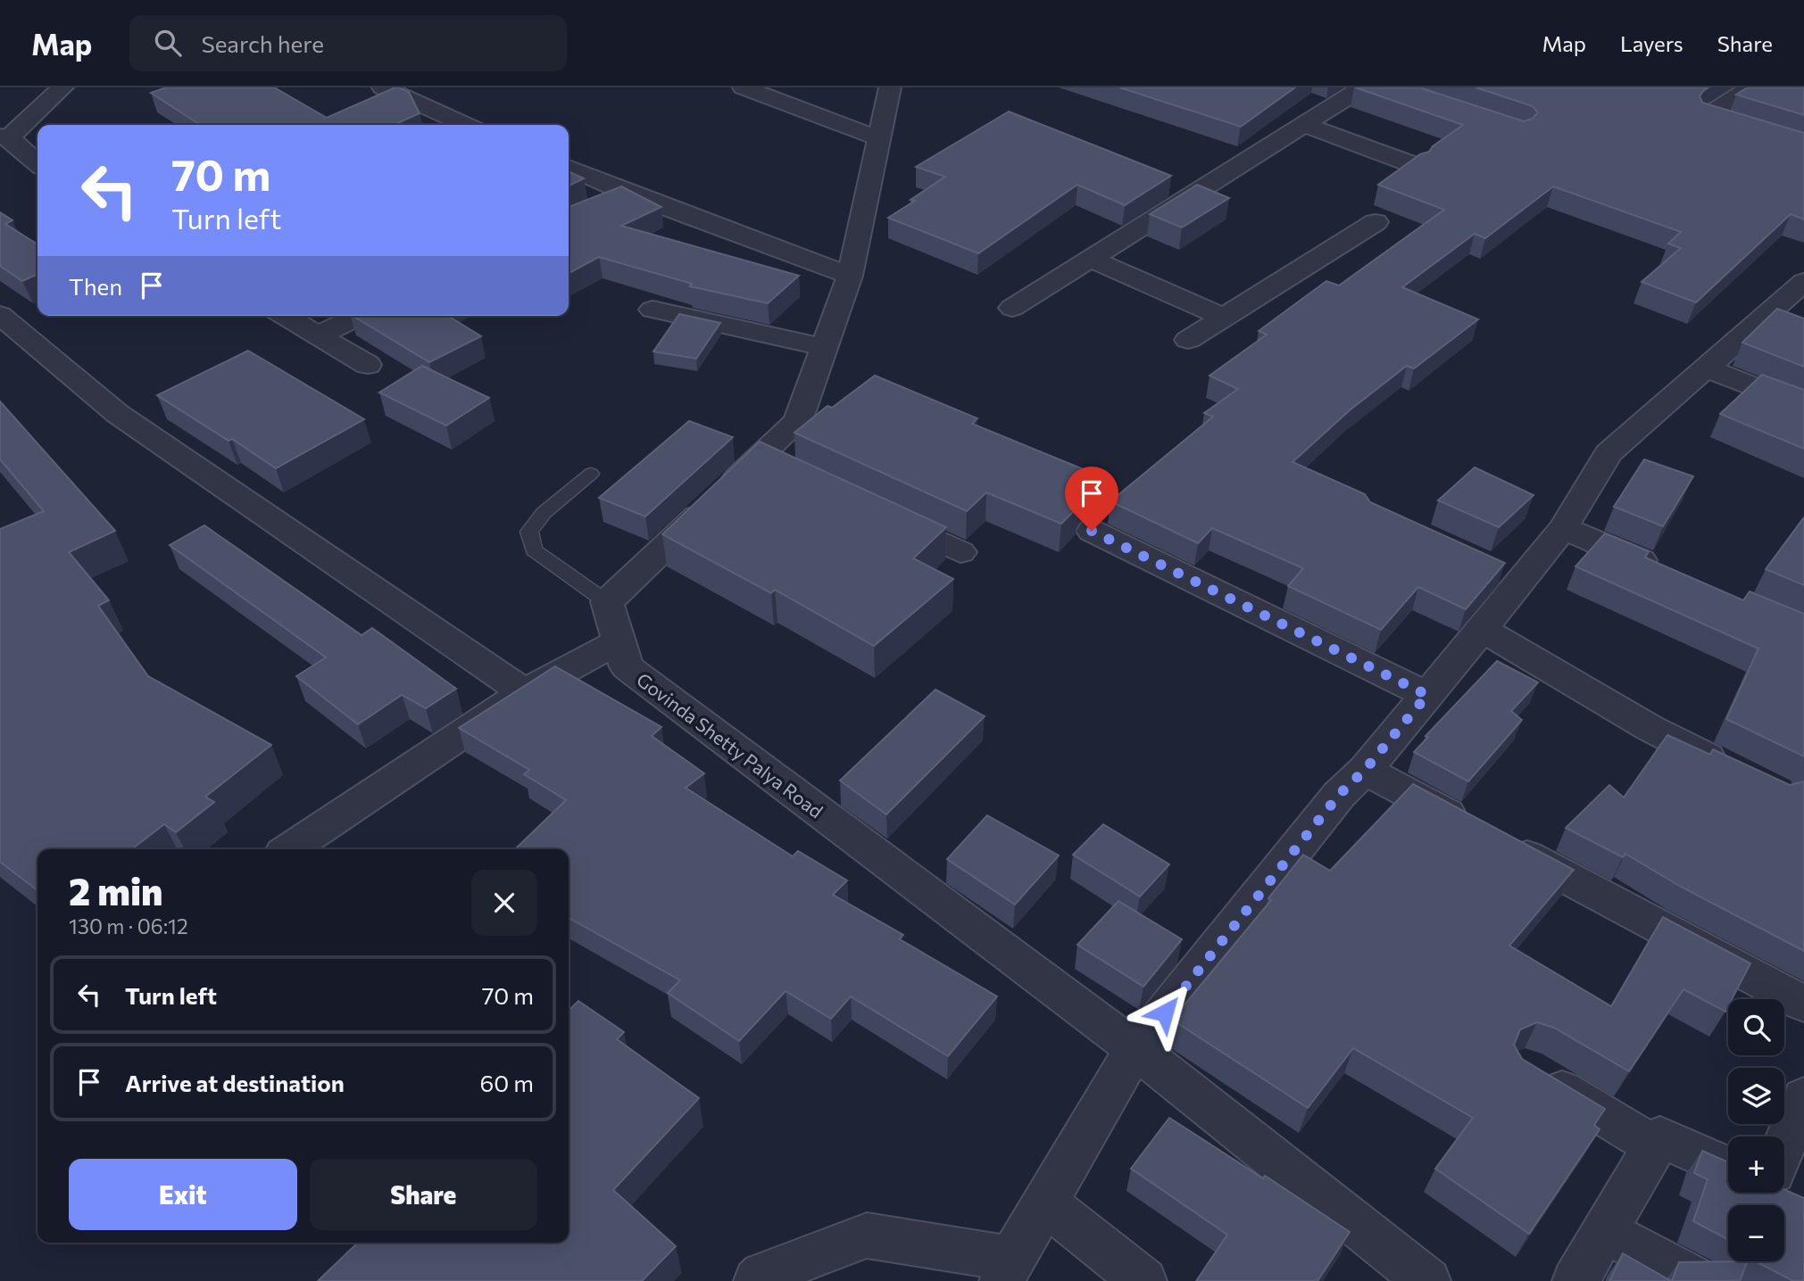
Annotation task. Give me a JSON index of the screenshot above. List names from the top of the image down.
{
  "streets": {
    "street": ["Govinda Shetty Palya Road"]
  },
  "page": {
    "header": "Map",
    "search": "Search here",
    "nav": ["Map", "Layers", "Share"],
    "turn": ["70 m", "Turn left"],
    "then": "Then",
    "heading": ["2 min", "130 m · 06:12"],
    "list": [
      {
        "name": "Turn left",
        "value": "70 m"
      },
      {
        "name": "Arrive at destination",
        "value": "60 m"
      }
    ],
    "map_buttons": ["+", "−"],
    "buttons": ["Exit", "Share"]
  }
}
